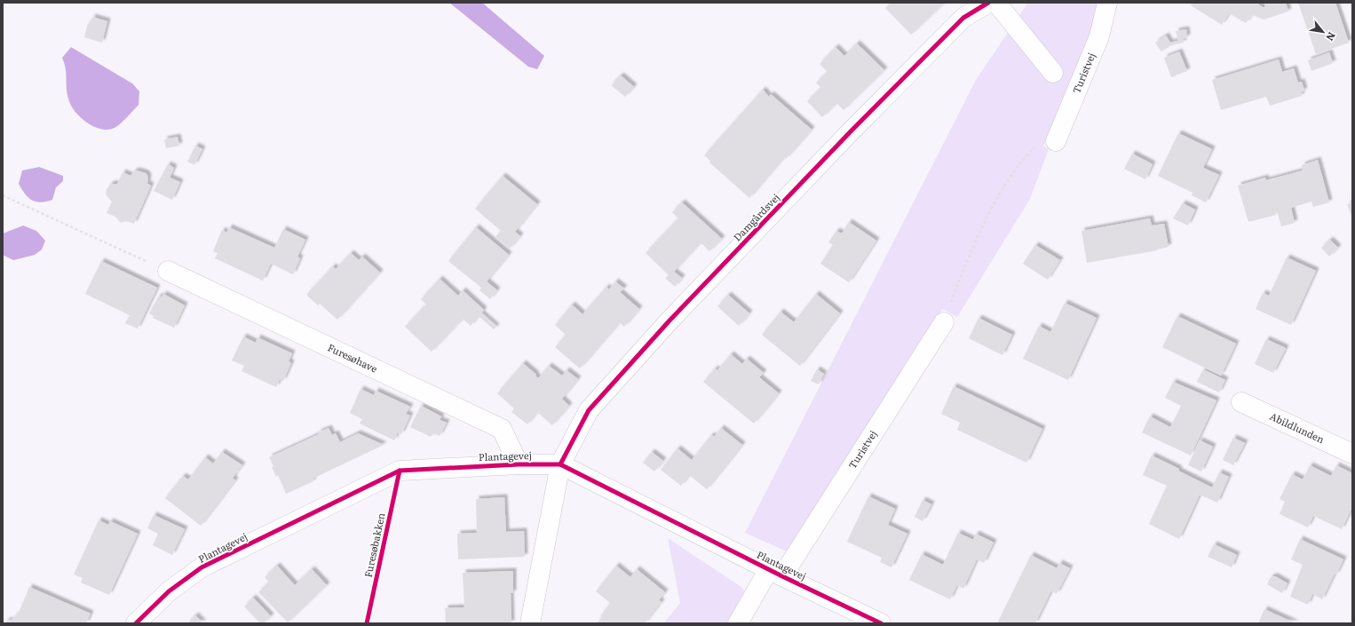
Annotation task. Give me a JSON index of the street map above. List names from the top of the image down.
{
  "streets": {
    "street": [
      "Turistvej",
      "Damgårdsvej",
      "Furesøhave",
      "Abildlunden",
      "Plantagevej"
    ],
    "cycle path": ["Furesøbakken"]
  },
  "crossings": [
    ["Turistvej", "Plantagevej"],
    ["Damgårdsvej", "Plantagevej"],
    ["Furesøhave", "Plantagevej"]
  ],
  "north": "bottom right"
}
